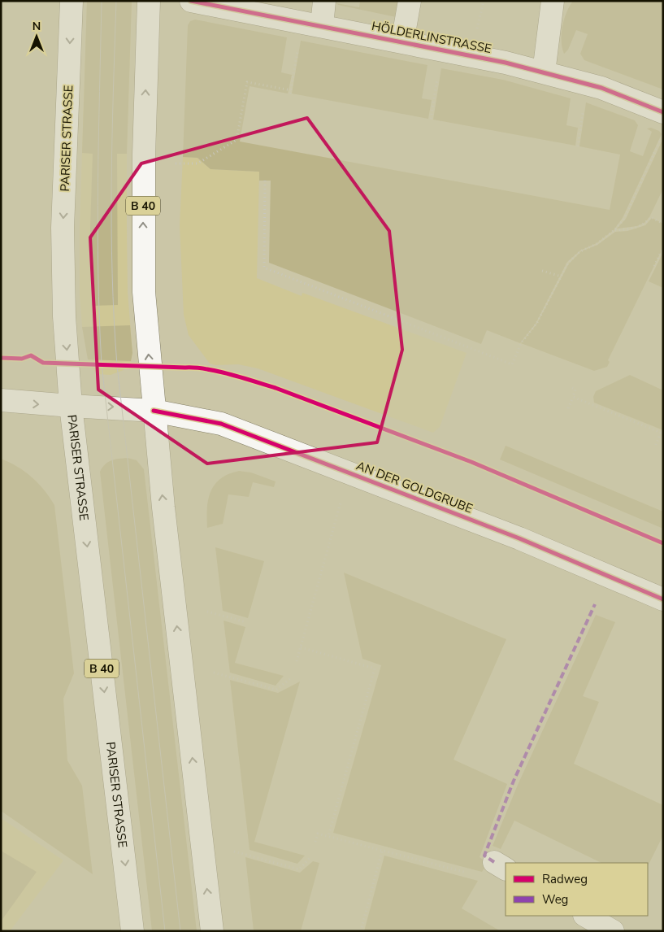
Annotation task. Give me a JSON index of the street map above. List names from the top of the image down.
{
  "streets": {
    "main road": [
      "HÖLDERLINSTRASSE",
      "PARISER STRASSE",
      "B 40",
      "AN DER GOLDGRUBE"
    ]
  },
  "crossings": [
    ["PARISER STRASSE", "AN DER GOLDGRUBE"],
    ["B 40", "AN DER GOLDGRUBE"]
  ],
  "legend": ["Radweg", "Weg"],
  "north": "top"
}
